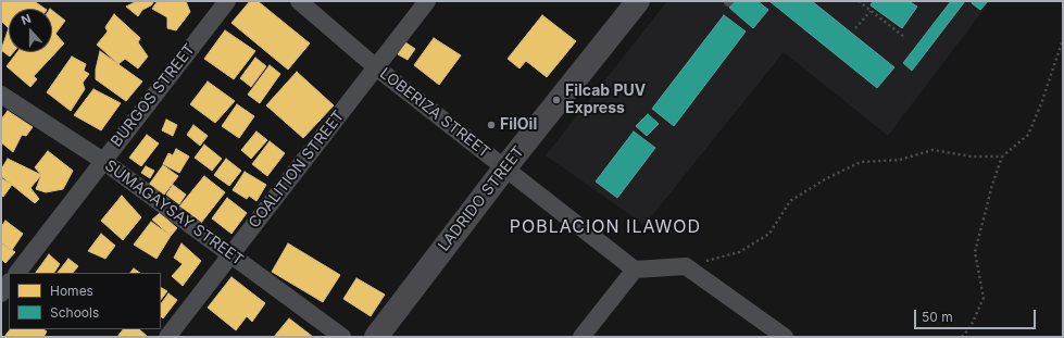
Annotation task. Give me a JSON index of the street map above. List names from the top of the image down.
{
  "streets": {
    "main road": ["LADRIDO STREET"],
    "street": [
      "BURGOS STREET",
      "LOBERIZA STREET",
      "COALITION STREET",
      "SUMAGAYSAY STREET"
    ]
  },
  "crossings": [
    ["BURGOS STREET", "SUMAGAYSAY STREET"],
    ["LOBERIZA STREET", "COALITION STREET"],
    ["LOBERIZA STREET", "LADRIDO STREET"],
    ["COALITION STREET", "SUMAGAYSAY STREET"]
  ],
  "districts": ["POBLACION ILAWOD"],
  "places": ["Filcab PUV Express", "FilOil"],
  "legend": ["Homes", "Schools"],
  "scale_bar": "50 m",
  "north": "top"
}
